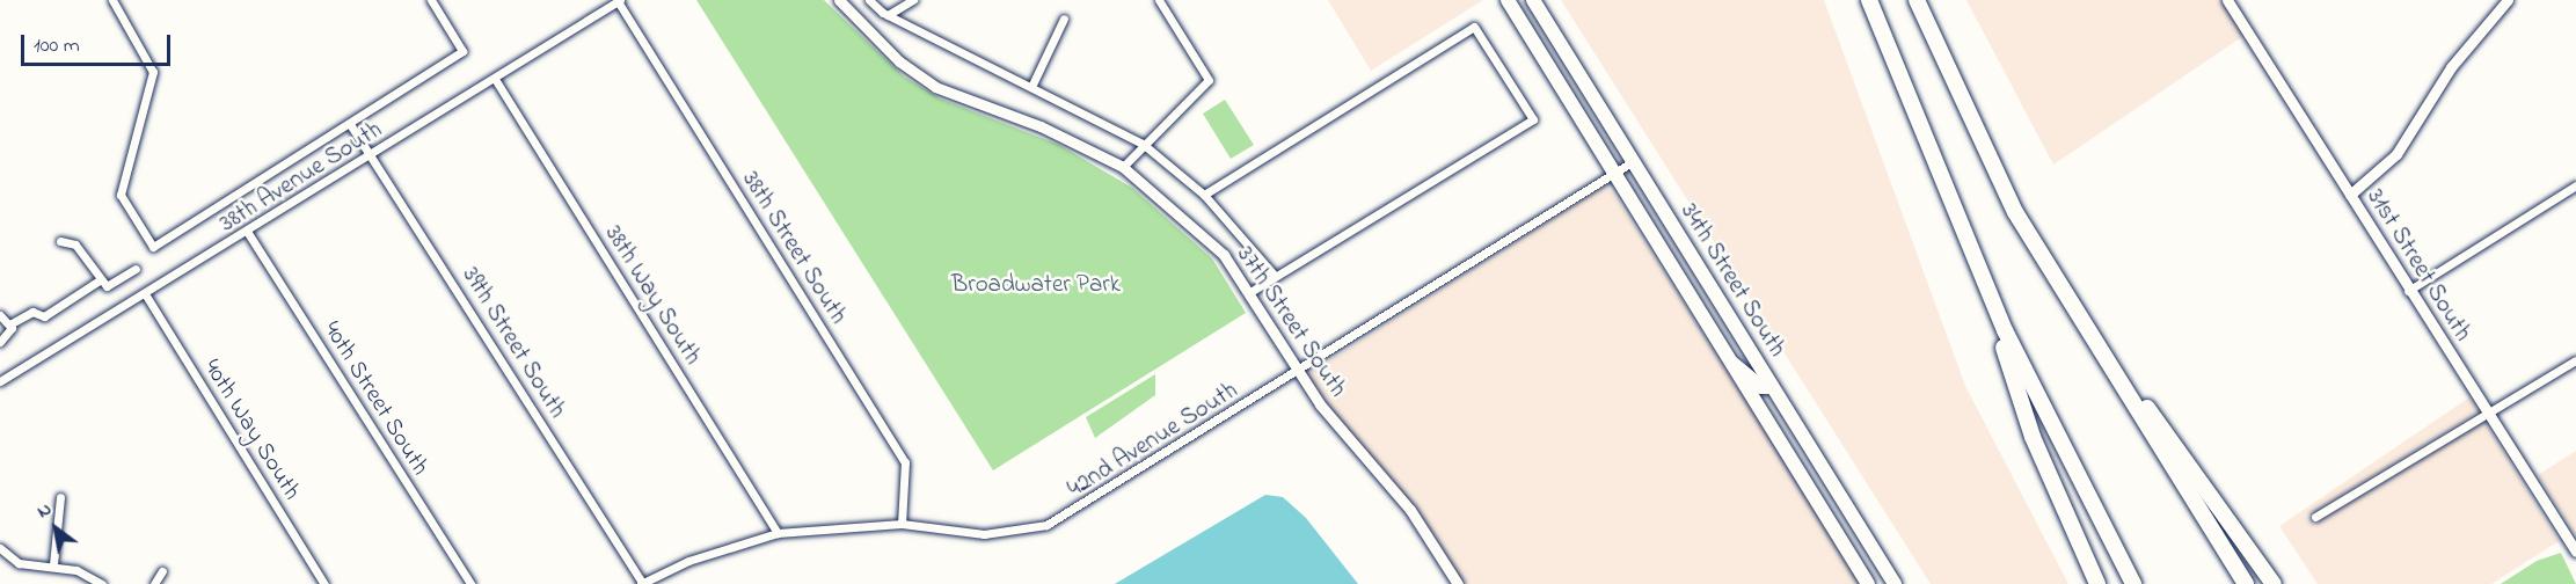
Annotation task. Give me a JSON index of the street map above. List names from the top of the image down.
{
  "streets": {
    "highway": ["34th Street South"],
    "street": [
      "38th Avenue South",
      "38th Street South",
      "31st Street South",
      "38th Way South",
      "37th Street South",
      "39th Street South",
      "40th Street South",
      "40th Way South",
      "42nd Avenue South"
    ]
  },
  "crossings": [
    ["38th Avenue South", "38th Street South"],
    ["38th Avenue South", "38th Way South"],
    ["38th Avenue South", "39th Street South"],
    ["38th Avenue South", "40th Street South"],
    ["38th Avenue South", "40th Way South"],
    ["38th Street South", "42nd Avenue South"],
    ["34th Street South", "42nd Avenue South"],
    ["38th Way South", "42nd Avenue South"],
    ["37th Street South", "42nd Avenue South"],
    ["39th Street South", "42nd Avenue South"]
  ],
  "parks": ["Broadwater Park"],
  "scale_bar": "100 m",
  "north": "top left"
}
